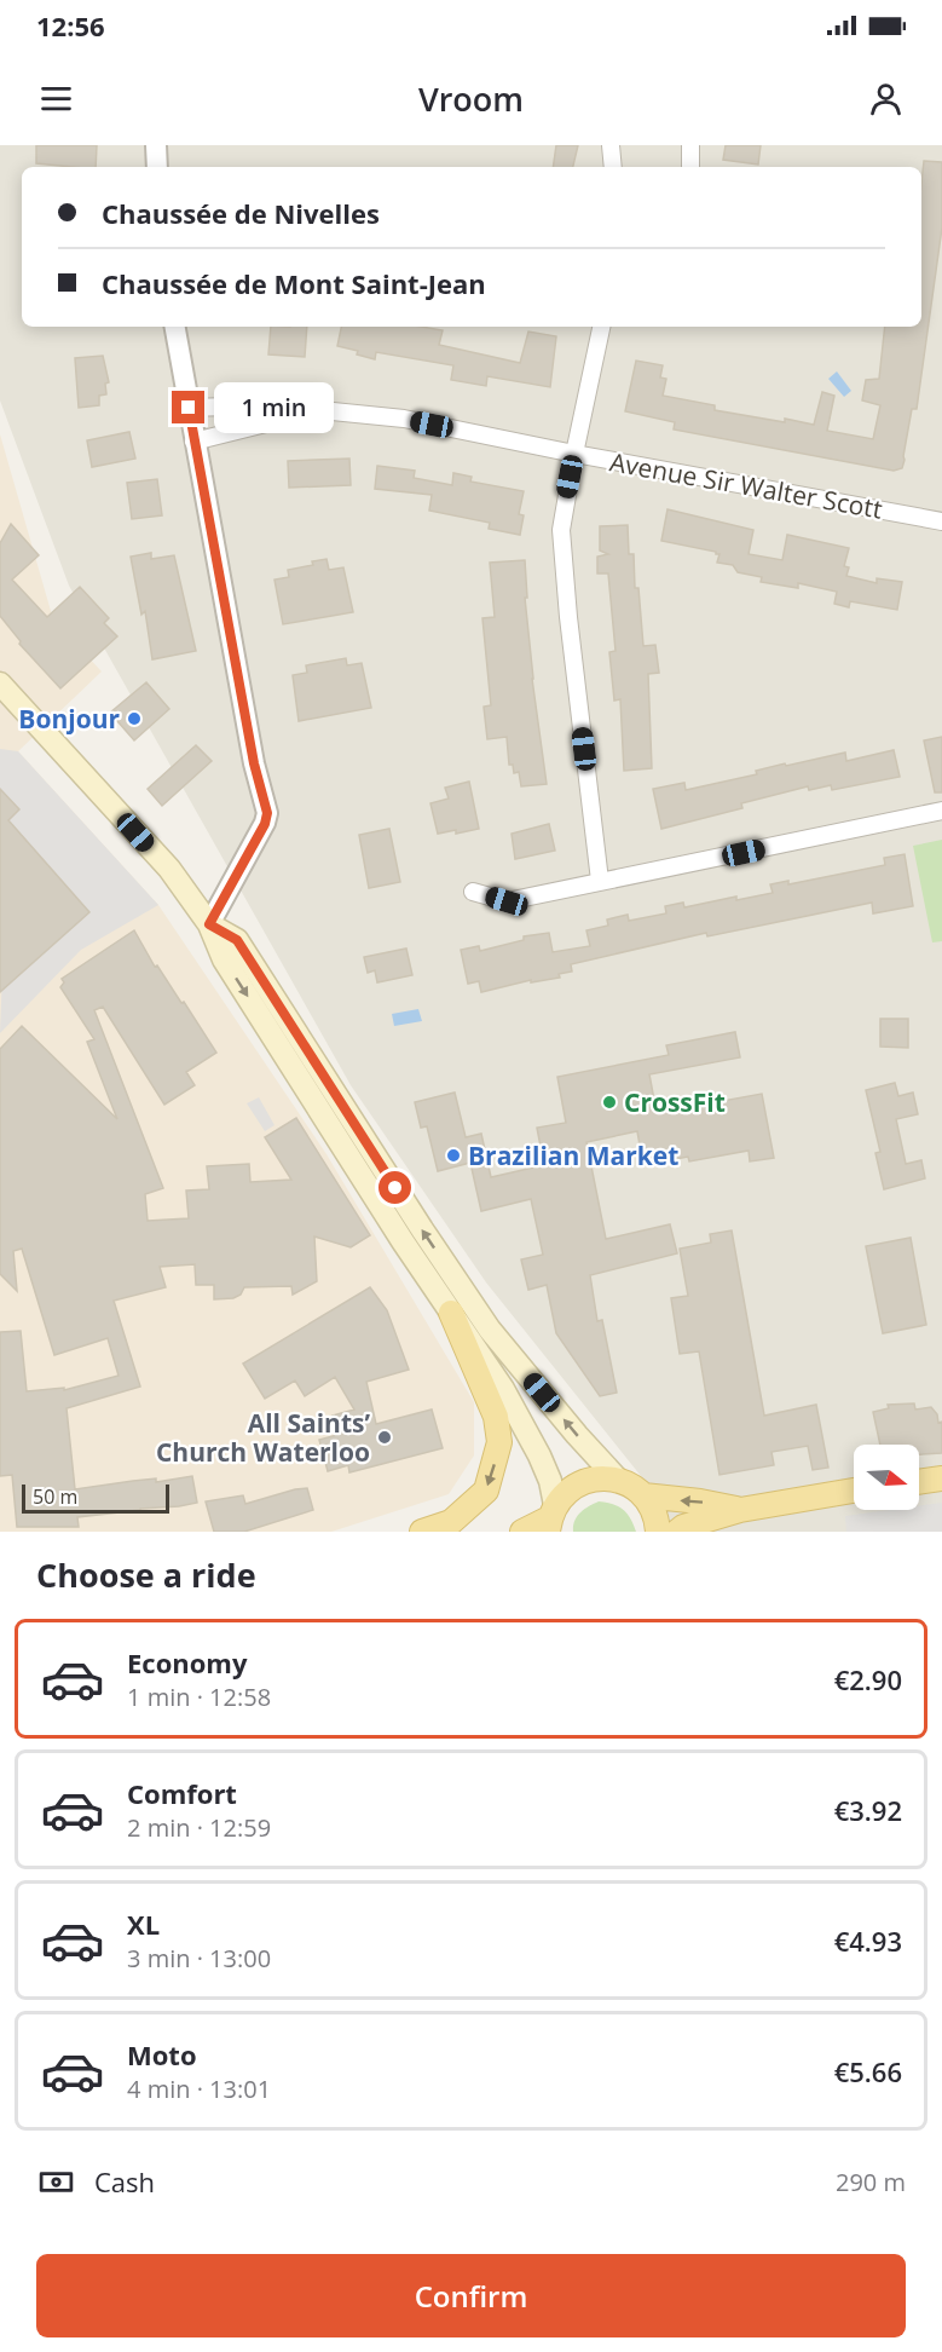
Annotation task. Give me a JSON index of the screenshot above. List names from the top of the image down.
{
  "streets": {
    "street": ["Avenue Sir Walter Scott"]
  },
  "places": [
    "Bonjour",
    "CrossFit",
    "Brazilian Market",
    "All Saints’ Church Waterloo"
  ],
  "scale_bar": "50 m",
  "north": "right",
  "page": {
    "status": "12:56",
    "header": "Vroom",
    "banner": ["Chaussée de Nivelles", "Chaussée de Mont Saint-Jean"],
    "bubble": "1 min",
    "scale": "50 m",
    "heading": "Choose a ride",
    "list": [
      {
        "name": "Economy",
        "note": "1 min · 12:58",
        "value": "€2.90"
      },
      {
        "name": "Comfort",
        "note": "2 min · 12:59",
        "value": "€3.92"
      },
      {
        "name": "XL",
        "note": "3 min · 13:00",
        "value": "€4.93"
      },
      {
        "name": "Moto",
        "note": "4 min · 13:01",
        "value": "€5.66"
      }
    ],
    "pay": ["Cash", "290 m"],
    "buttons": "Confirm"
  }
}
